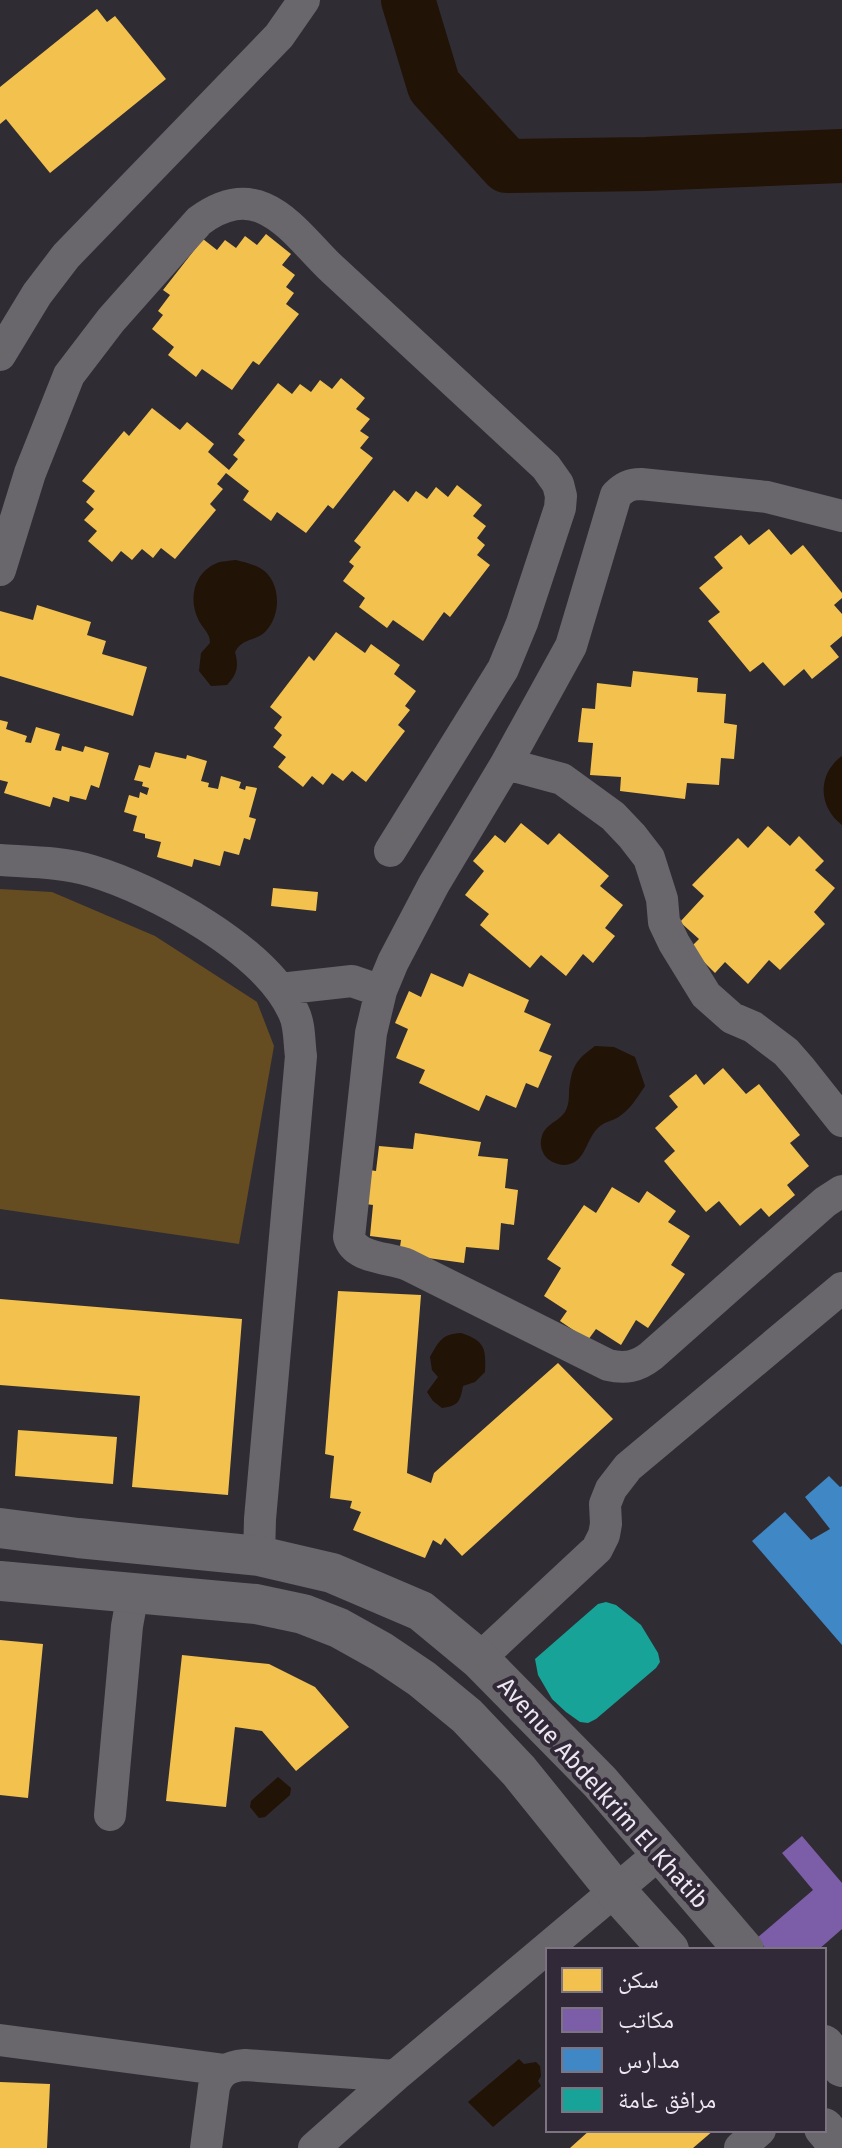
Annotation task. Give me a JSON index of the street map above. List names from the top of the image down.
{
  "streets": {
    "street": ["Avenue Abdelkrim El Khatib"]
  },
  "legend": [
    "سكن",
    "مكاتب",
    "مدارس",
    "مرافق عامة"
  ]
}
